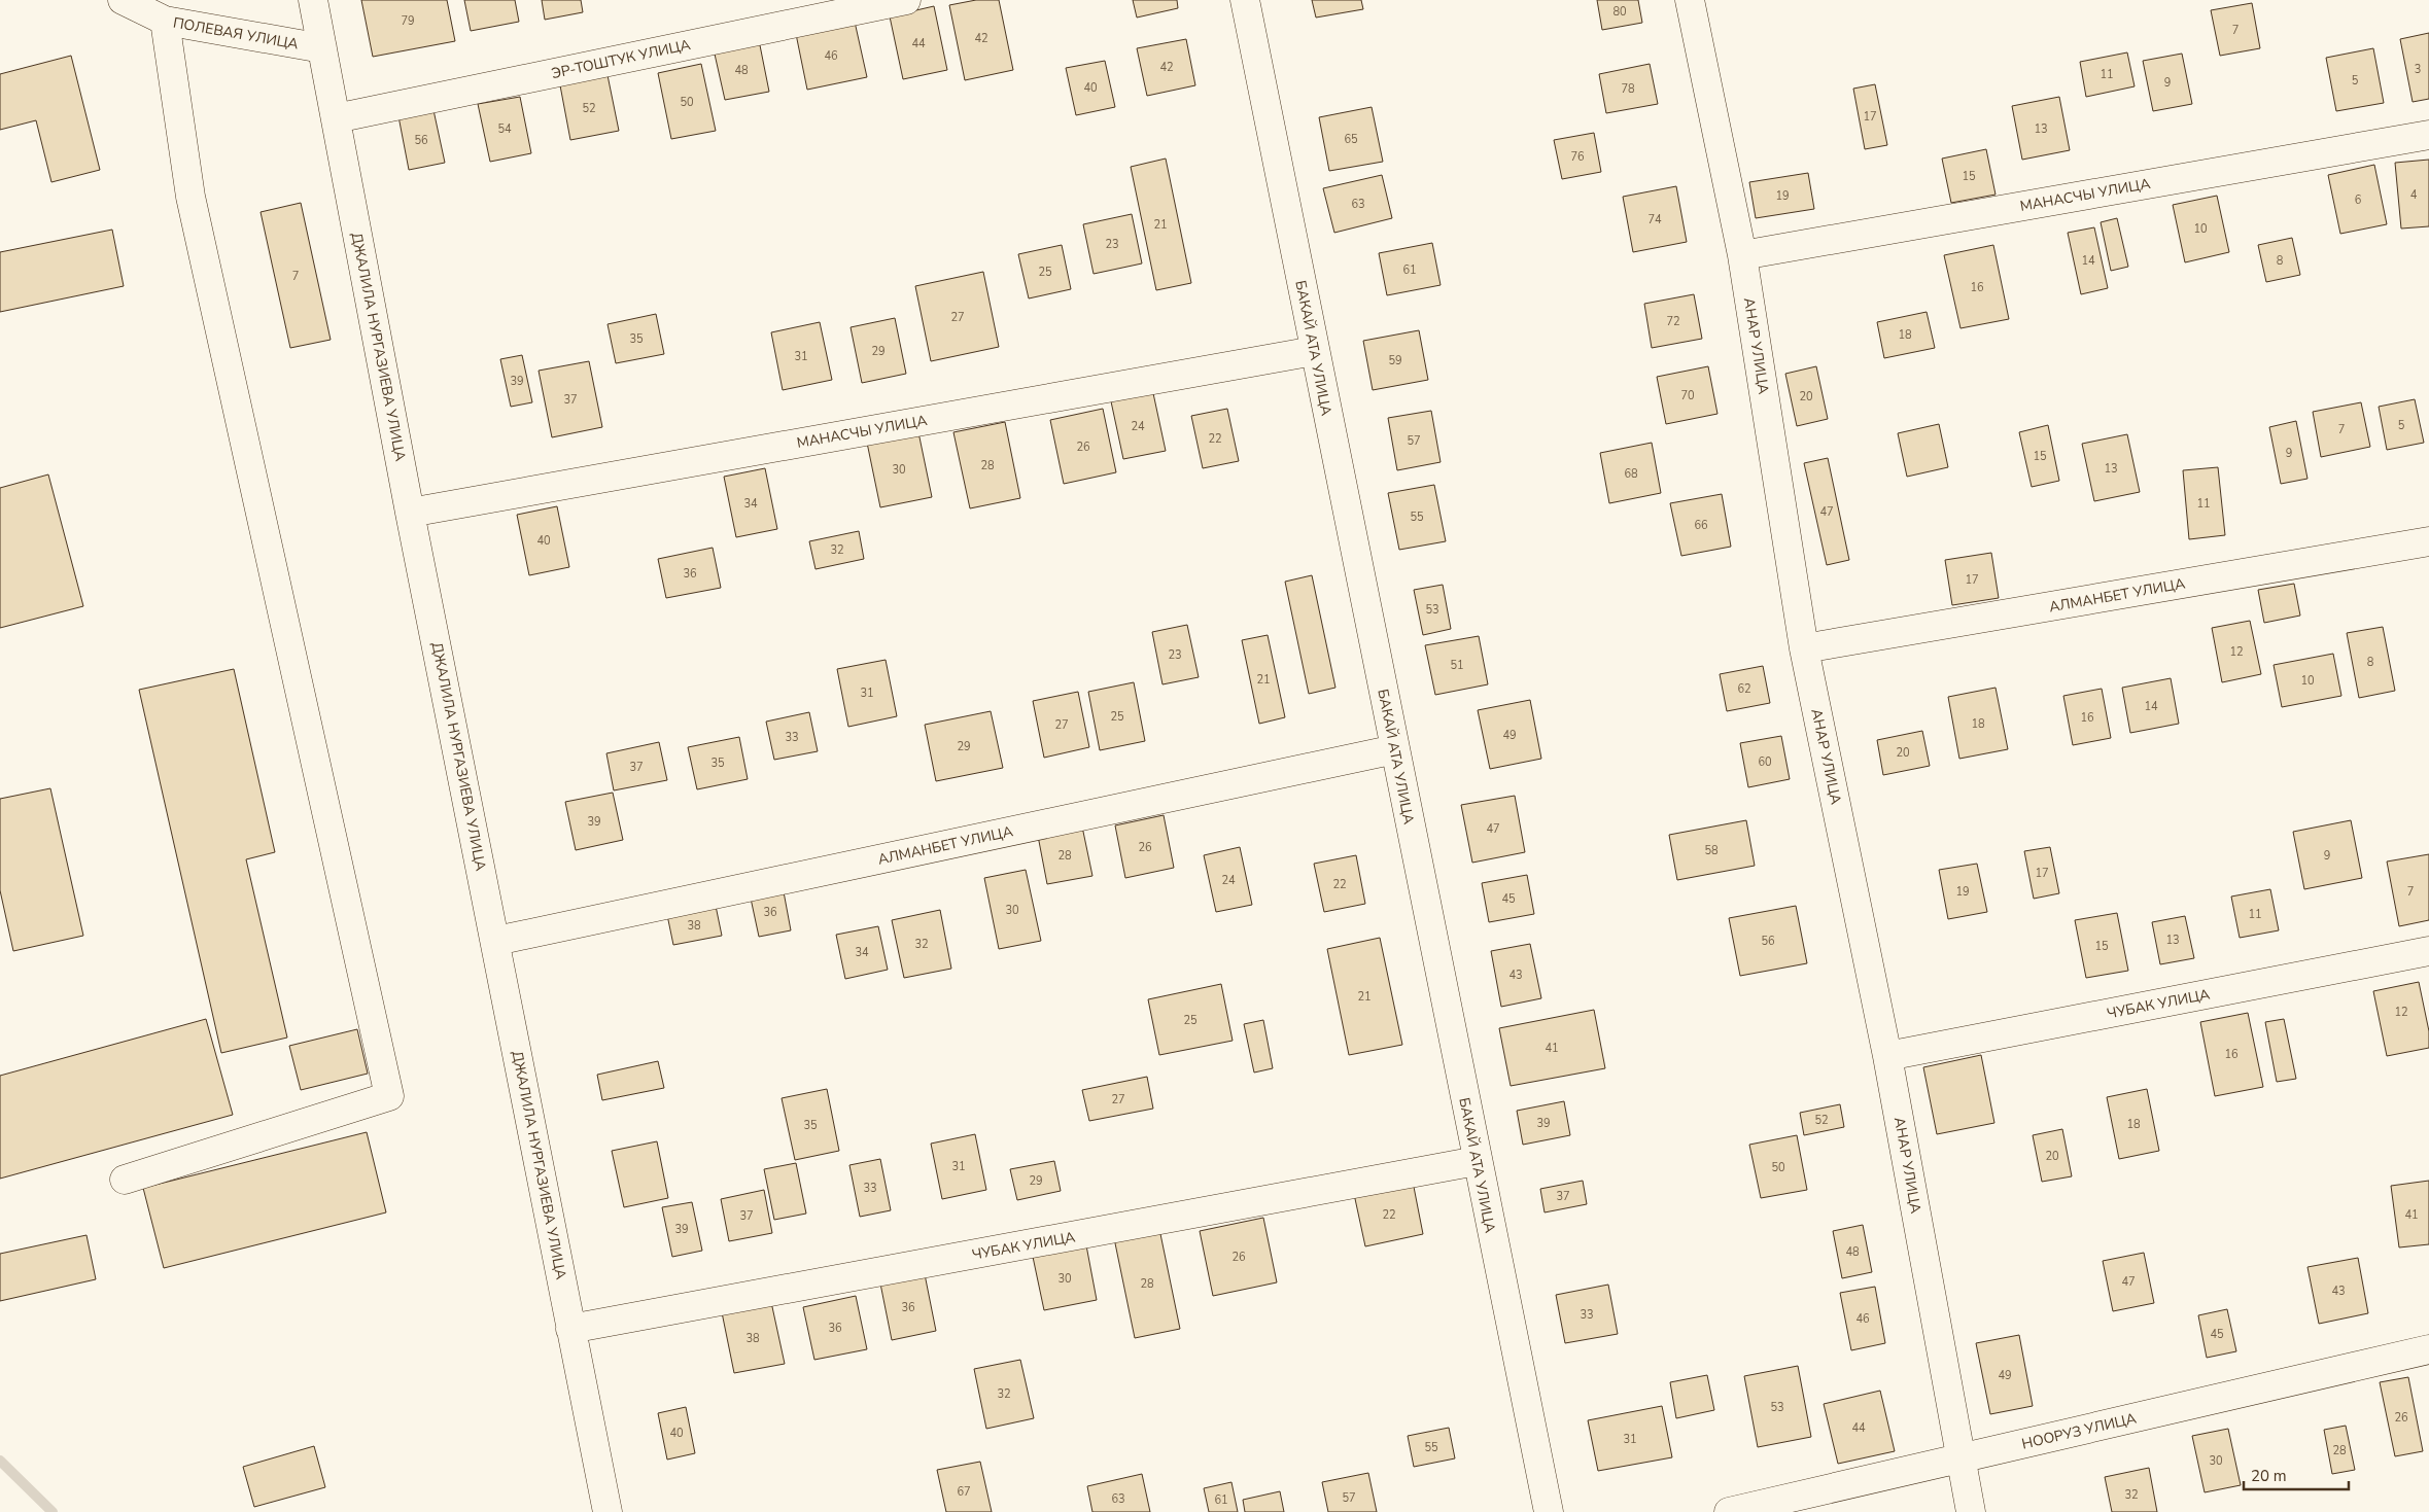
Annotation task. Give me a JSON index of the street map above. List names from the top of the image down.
{
  "streets": {
    "street": [
      "ПОЛЕВАЯ УЛИЦА",
      "ЭР-ТОШТУК УЛИЦА",
      "МАНАСЧЫ УЛИЦА",
      "АНАР УЛИЦА",
      "ДЖАЛИЛА НУРГАЗИЕВА УЛИЦА",
      "БАКАЙ АТА УЛИЦА",
      "АЛМАНБЕТ УЛИЦА",
      "ЧУБАК УЛИЦА",
      "НООРУЗ УЛИЦА"
    ]
  },
  "crossings": [
    ["ПОЛЕВАЯ УЛИЦА", "ДЖАЛИЛА НУРГАЗИЕВА УЛИЦА"],
    ["ЭР-ТОШТУК УЛИЦА", "ДЖАЛИЛА НУРГАЗИЕВА УЛИЦА"],
    ["МАНАСЧЫ УЛИЦА", "АНАР УЛИЦА"],
    ["МАНАСЧЫ УЛИЦА", "ДЖАЛИЛА НУРГАЗИЕВА УЛИЦА"],
    ["МАНАСЧЫ УЛИЦА", "БАКАЙ АТА УЛИЦА"],
    ["АНАР УЛИЦА", "АЛМАНБЕТ УЛИЦА"],
    ["АНАР УЛИЦА", "ЧУБАК УЛИЦА"],
    ["АНАР УЛИЦА", "НООРУЗ УЛИЦА"],
    ["ДЖАЛИЛА НУРГАЗИЕВА УЛИЦА", "АЛМАНБЕТ УЛИЦА"],
    ["ДЖАЛИЛА НУРГАЗИЕВА УЛИЦА", "ЧУБАК УЛИЦА"],
    ["БАКАЙ АТА УЛИЦА", "АЛМАНБЕТ УЛИЦА"],
    ["БАКАЙ АТА УЛИЦА", "ЧУБАК УЛИЦА"]
  ],
  "house_numbers": [
    "80",
    "79",
    "7",
    "42",
    "44",
    "46",
    "42",
    "3",
    "48",
    "11",
    "5",
    "9",
    "40",
    "78",
    "50",
    "52",
    "17",
    "54",
    "13",
    "65",
    "56",
    "76",
    "15",
    "4",
    "19",
    "6",
    "63",
    "74",
    "21",
    "10",
    "23",
    "14",
    "8",
    "61",
    "25",
    "7",
    "16",
    "27",
    "72",
    "18",
    "35",
    "29",
    "31",
    "59",
    "39",
    "70",
    "20",
    "37",
    "5",
    "24",
    "7",
    "22",
    "57",
    "26",
    "9",
    "15",
    "28",
    "13",
    "30",
    "68",
    "34",
    "11",
    "47",
    "55",
    "66",
    "40",
    "32",
    "36",
    "17",
    "53",
    "12",
    "23",
    "8",
    "51",
    "21",
    "10",
    "62",
    "31",
    "14",
    "25",
    "16",
    "18",
    "27",
    "49",
    "33",
    "29",
    "20",
    "60",
    "35",
    "37",
    "39",
    "47",
    "26",
    "58",
    "28",
    "9",
    "17",
    "24",
    "22",
    "19",
    "7",
    "45",
    "30",
    "36",
    "11",
    "38",
    "13",
    "56",
    "32",
    "15",
    "34",
    "43",
    "21",
    "12",
    "25",
    "41",
    "16",
    "27",
    "52",
    "39",
    "18",
    "35",
    "20",
    "31",
    "50",
    "29",
    "33",
    "37",
    "22",
    "41",
    "37",
    "39",
    "48",
    "26",
    "30",
    "47",
    "28",
    "43",
    "36",
    "33",
    "46",
    "36",
    "45",
    "38",
    "49",
    "32",
    "53",
    "26",
    "44",
    "40",
    "31",
    "55",
    "28",
    "30",
    "67",
    "32",
    "57",
    "63",
    "61"
  ],
  "scale_bar": "20 m"
}
